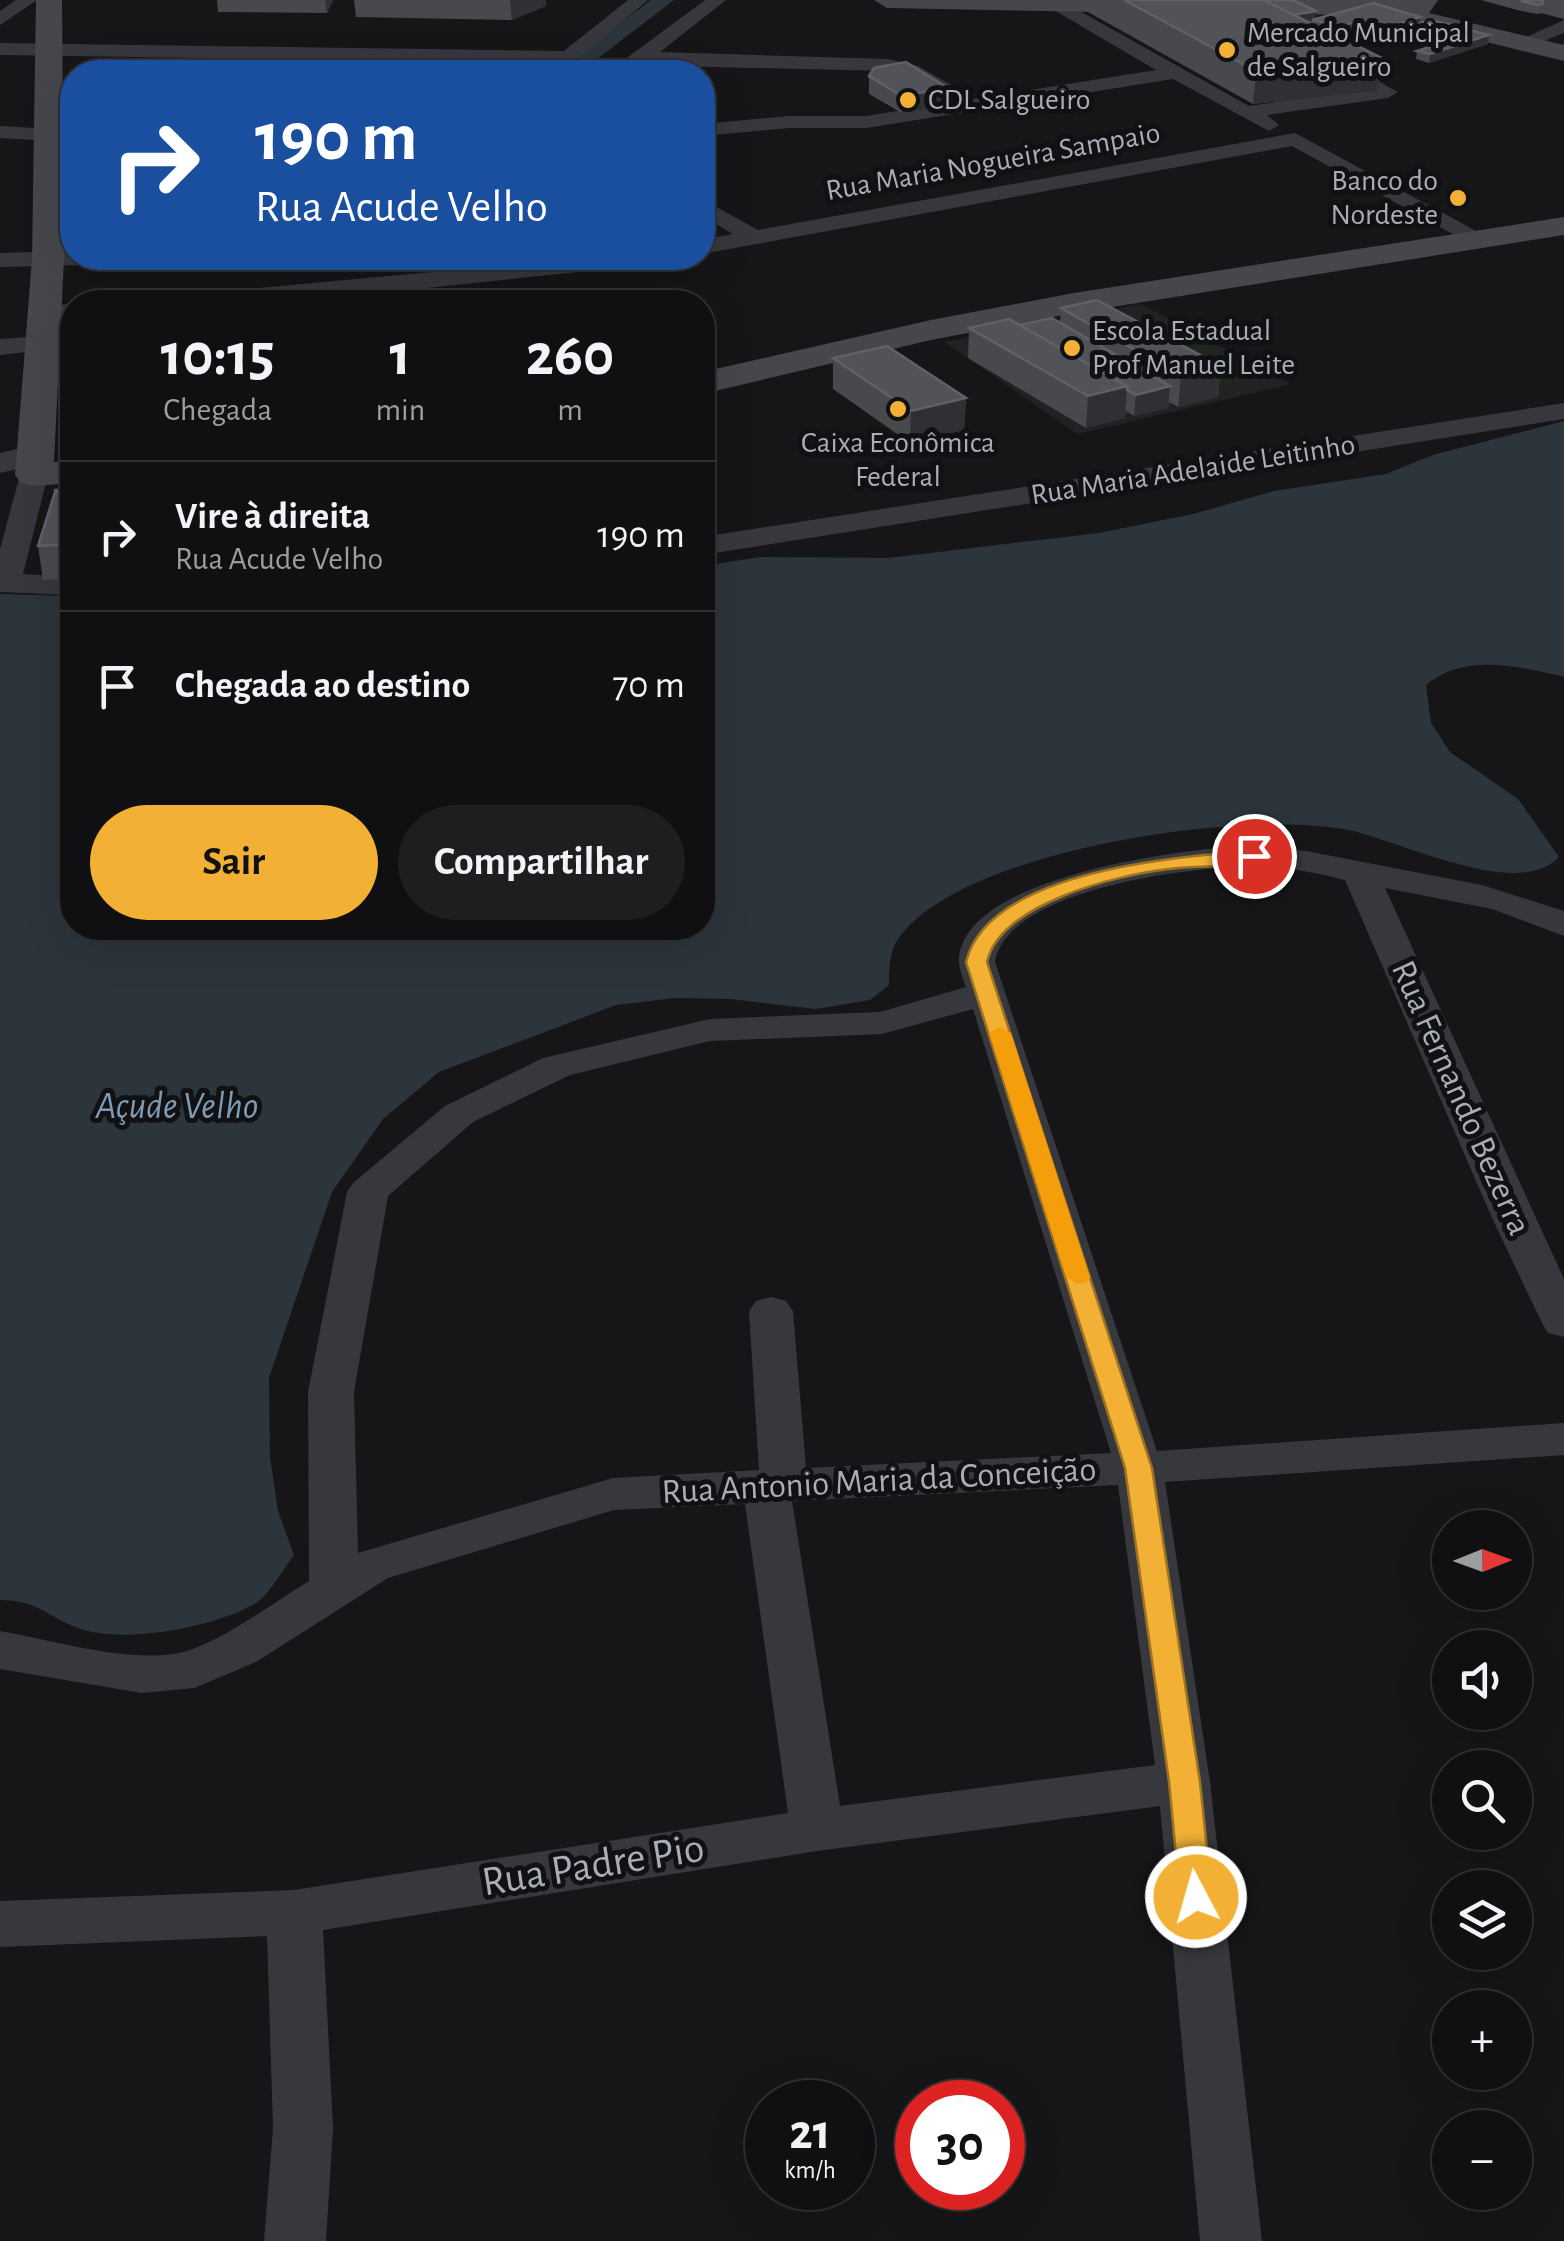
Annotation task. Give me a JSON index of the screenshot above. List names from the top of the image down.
{
  "streets": {
    "street": [
      "Rua Maria Nogueira Sampaio",
      "Rua Maria Adelaide Leitinho",
      "Rua Fernando Bezerra",
      "Rua Antonio Maria da Conceição",
      "Rua Padre Pio"
    ]
  },
  "water": ["Açude Velho"],
  "places": [
    "Mercado Municipal de Salgueiro",
    "CDL Salgueiro",
    "Banco do Nordeste",
    "Escola Estadual Prof Manuel Leite",
    "Caixa Econômica Federal"
  ],
  "north": "right",
  "page": {
    "turn": ["190 m", "Rua Acude Velho"],
    "eta": [
      "10:15",
      "Chegada",
      "1",
      "min",
      "260",
      "m"
    ],
    "list": [
      {
        "name": "Vire à direita",
        "note": "Rua Acude Velho",
        "value": "190 m"
      },
      {
        "name": "Chegada ao destino",
        "value": "70 m"
      }
    ],
    "buttons": ["Sair", "Compartilhar"],
    "map_buttons": ["+", "−"],
    "speed": "21 km/h",
    "limit": "30"
  }
}
